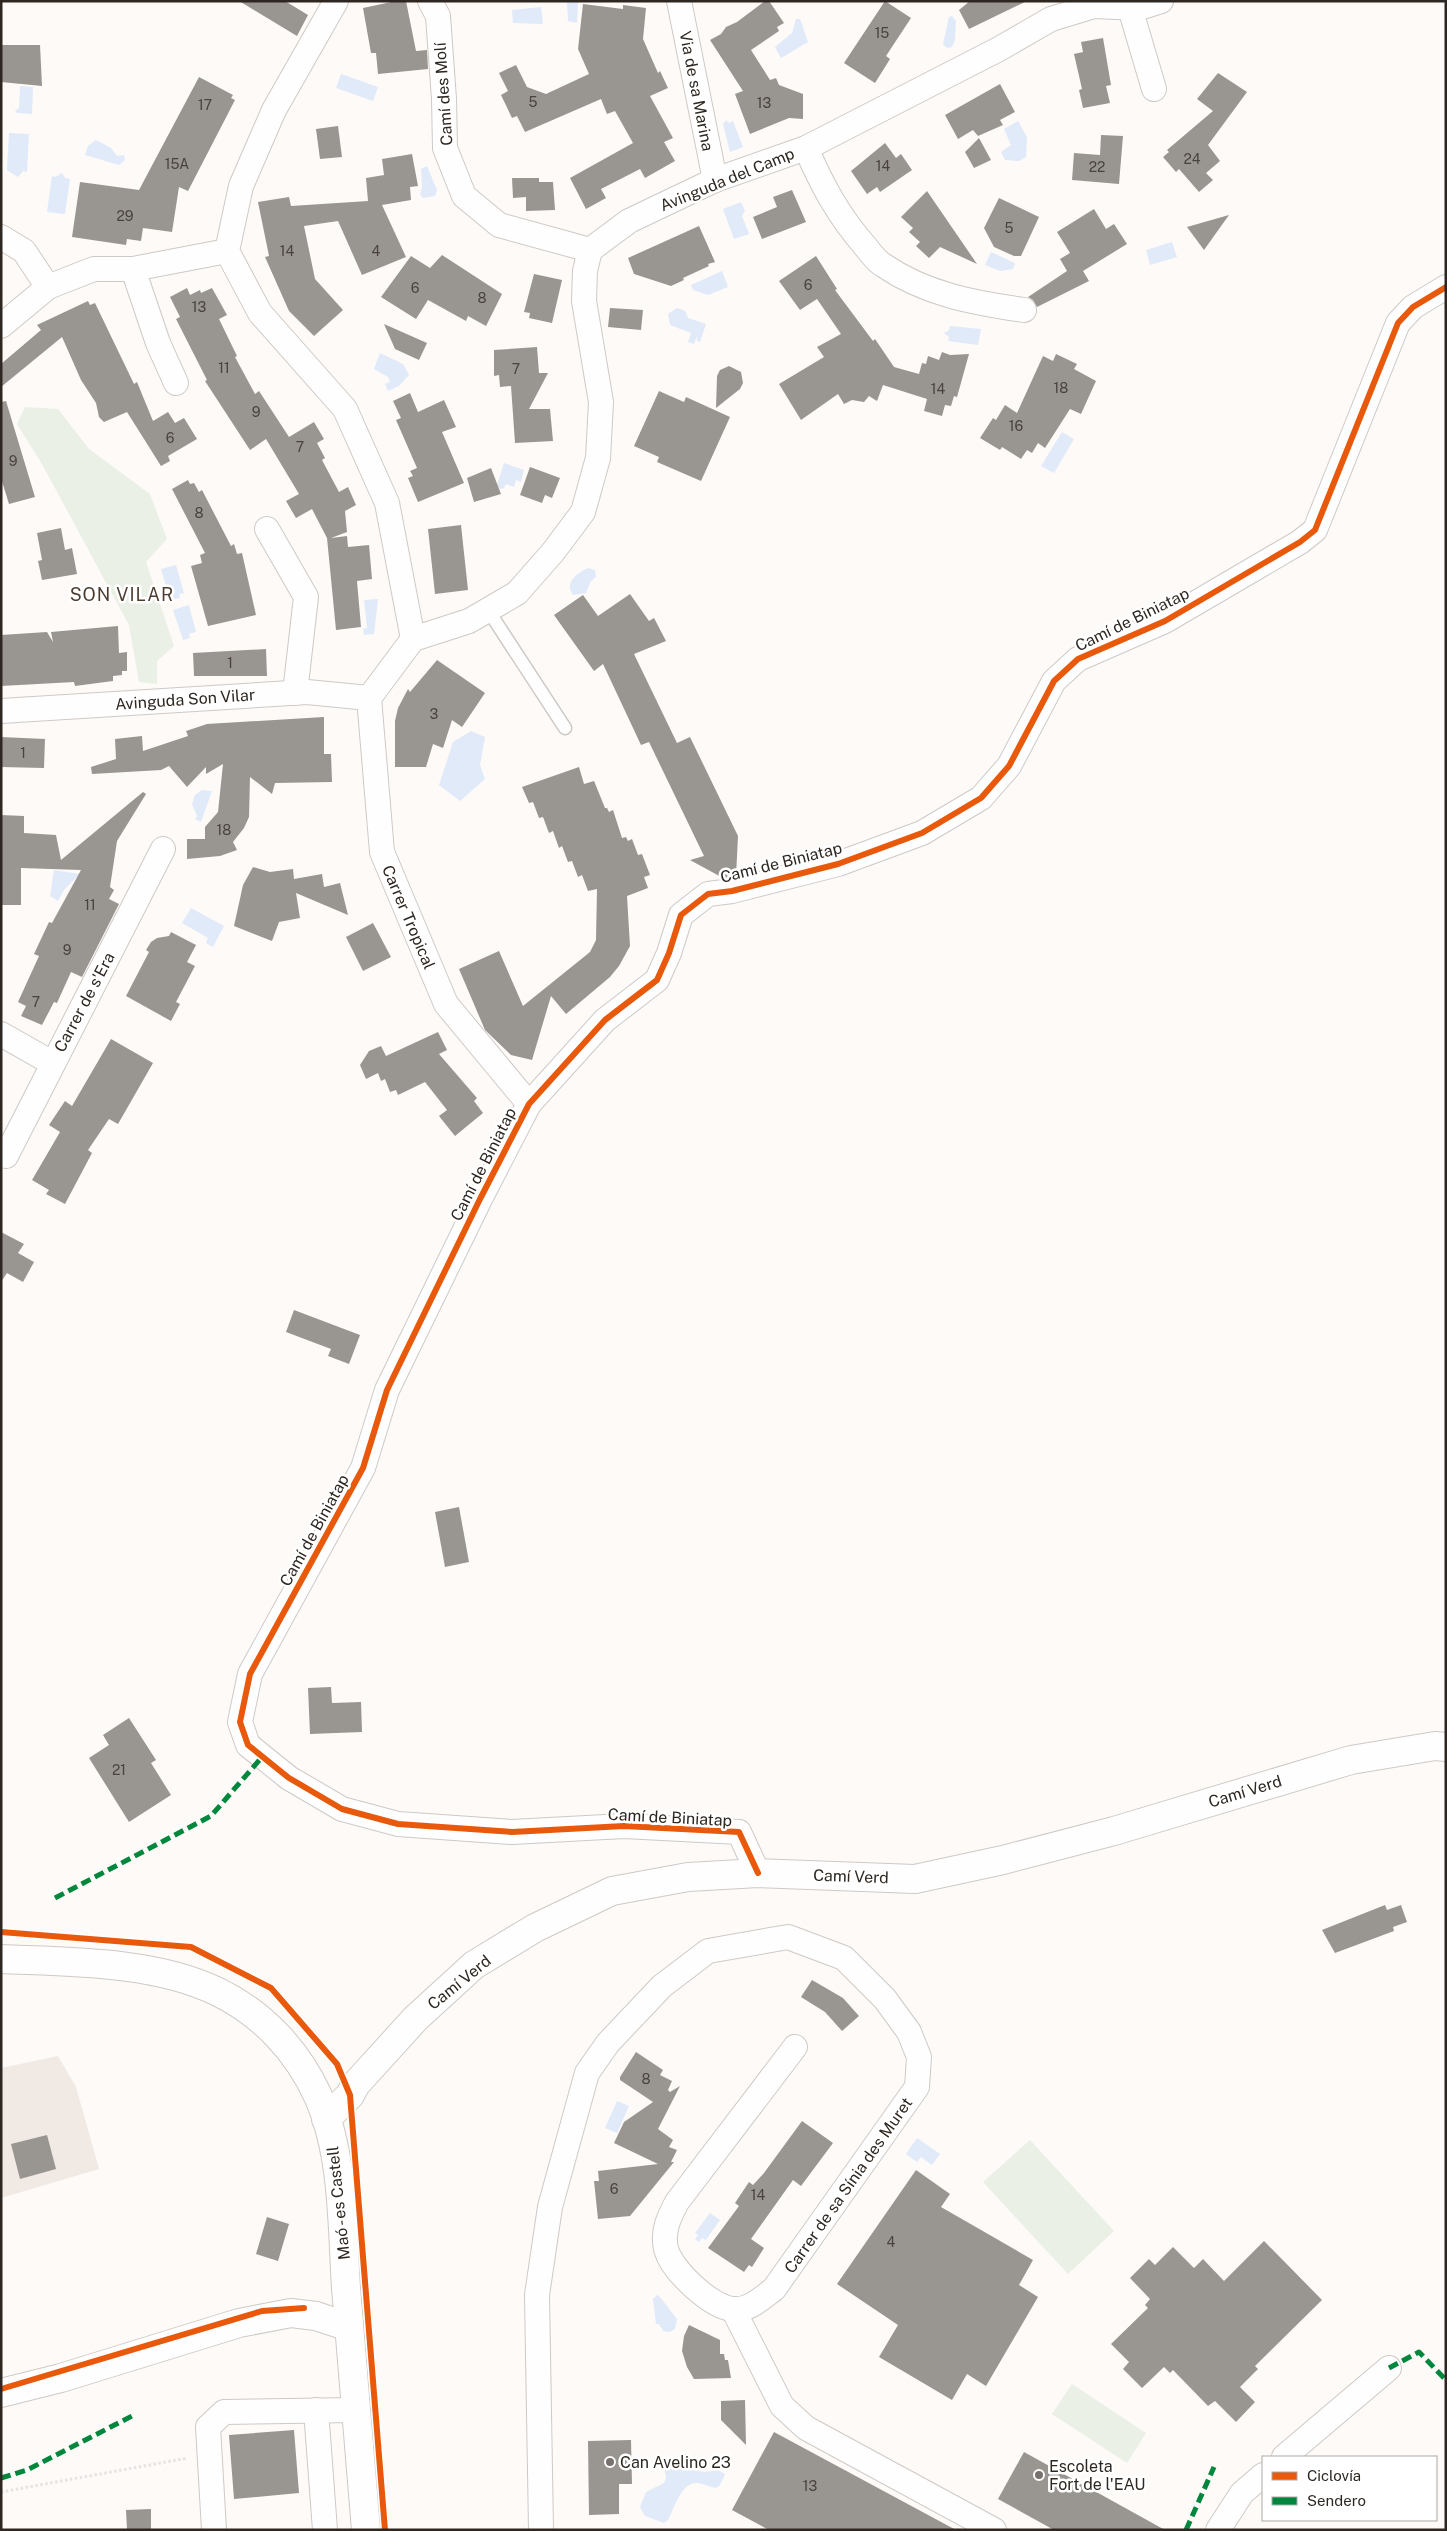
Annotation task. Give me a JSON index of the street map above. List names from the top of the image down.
{
  "streets": {
    "street": [
      "Via de sa Marina",
      "Camí des Molí",
      "Avinguda del Camp",
      "Camí de Biniatap",
      "Avinguda Son Vilar",
      "Carrer Tropical",
      "Carrer de s'Era",
      "Camí Verd",
      "Carrer de sa Sínia des Muret",
      "Maó - es Castell"
    ]
  },
  "crossings": [
    ["Via de sa Marina", "Avinguda del Camp"],
    ["Camí des Molí", "Avinguda del Camp"],
    ["Camí de Biniatap", "Carrer Tropical"],
    ["Camí de Biniatap", "Camí Verd"],
    ["Avinguda Son Vilar", "Carrer Tropical"],
    ["Camí Verd", "Maó - es Castell"]
  ],
  "districts": ["SON VILAR"],
  "places": ["Can Avelino 23", "Escoleta Fort de l'EAU"],
  "house_numbers": [
    "15",
    "5",
    "13",
    "17",
    "24",
    "15A",
    "14",
    "22",
    "29",
    "5",
    "14",
    "4",
    "6",
    "6",
    "8",
    "13",
    "11",
    "7",
    "18",
    "14",
    "9",
    "16",
    "6",
    "7",
    "9",
    "8",
    "1",
    "3",
    "1",
    "18",
    "11",
    "9",
    "7",
    "21",
    "8",
    "6",
    "14",
    "4",
    "13"
  ],
  "legend": ["Ciclovía", "Sendero"]
}
